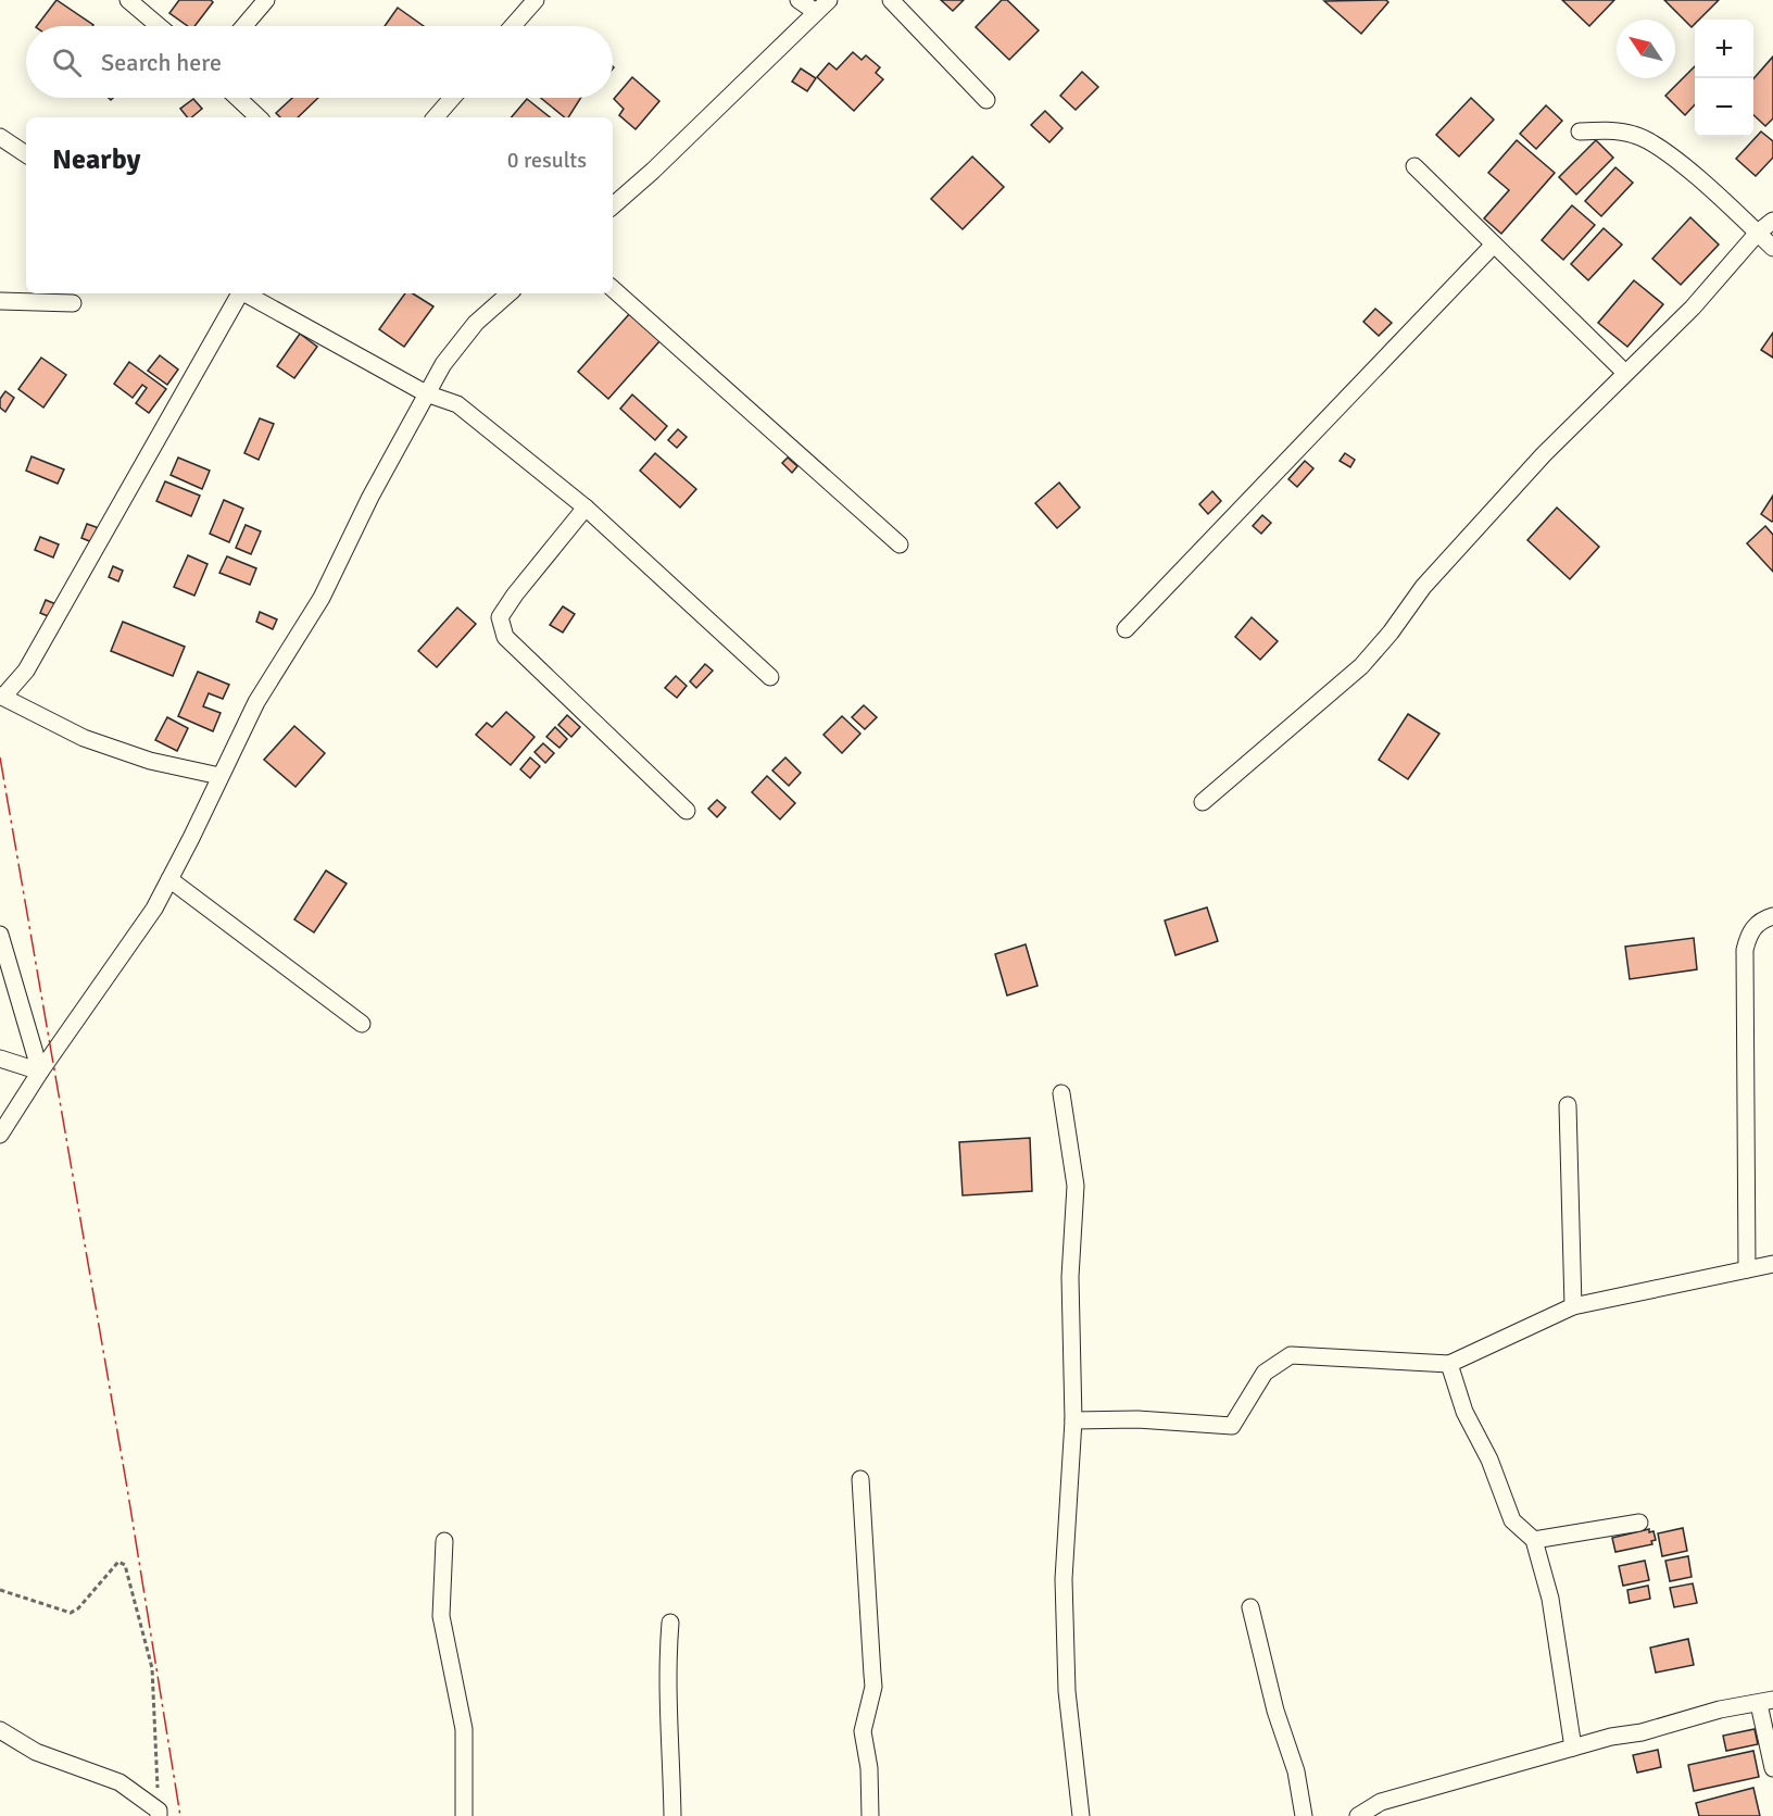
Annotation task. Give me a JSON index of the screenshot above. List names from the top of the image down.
{
  "north": "top left",
  "page": {
    "map_buttons": ["+", "−"],
    "search": "Search here",
    "heading": ["Nearby", "0 results"]
  }
}
